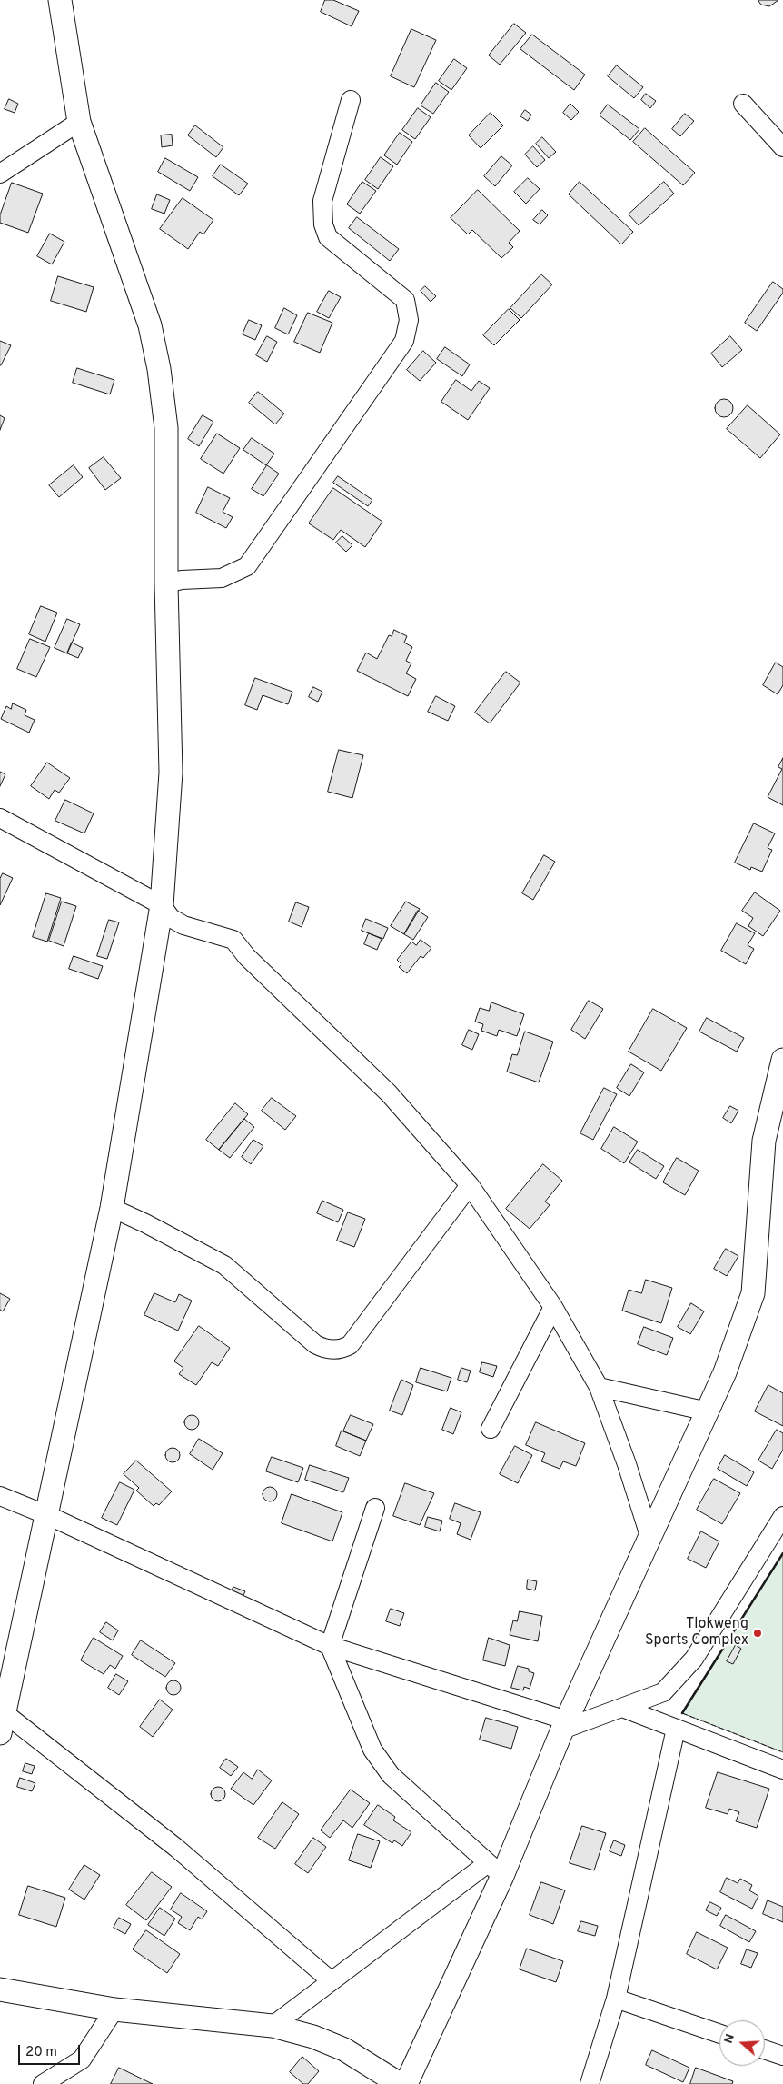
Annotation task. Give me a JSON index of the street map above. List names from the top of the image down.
{
  "places": ["Tlokweng Sports Complex"],
  "scale_bar": "20 m",
  "north": "left"
}
